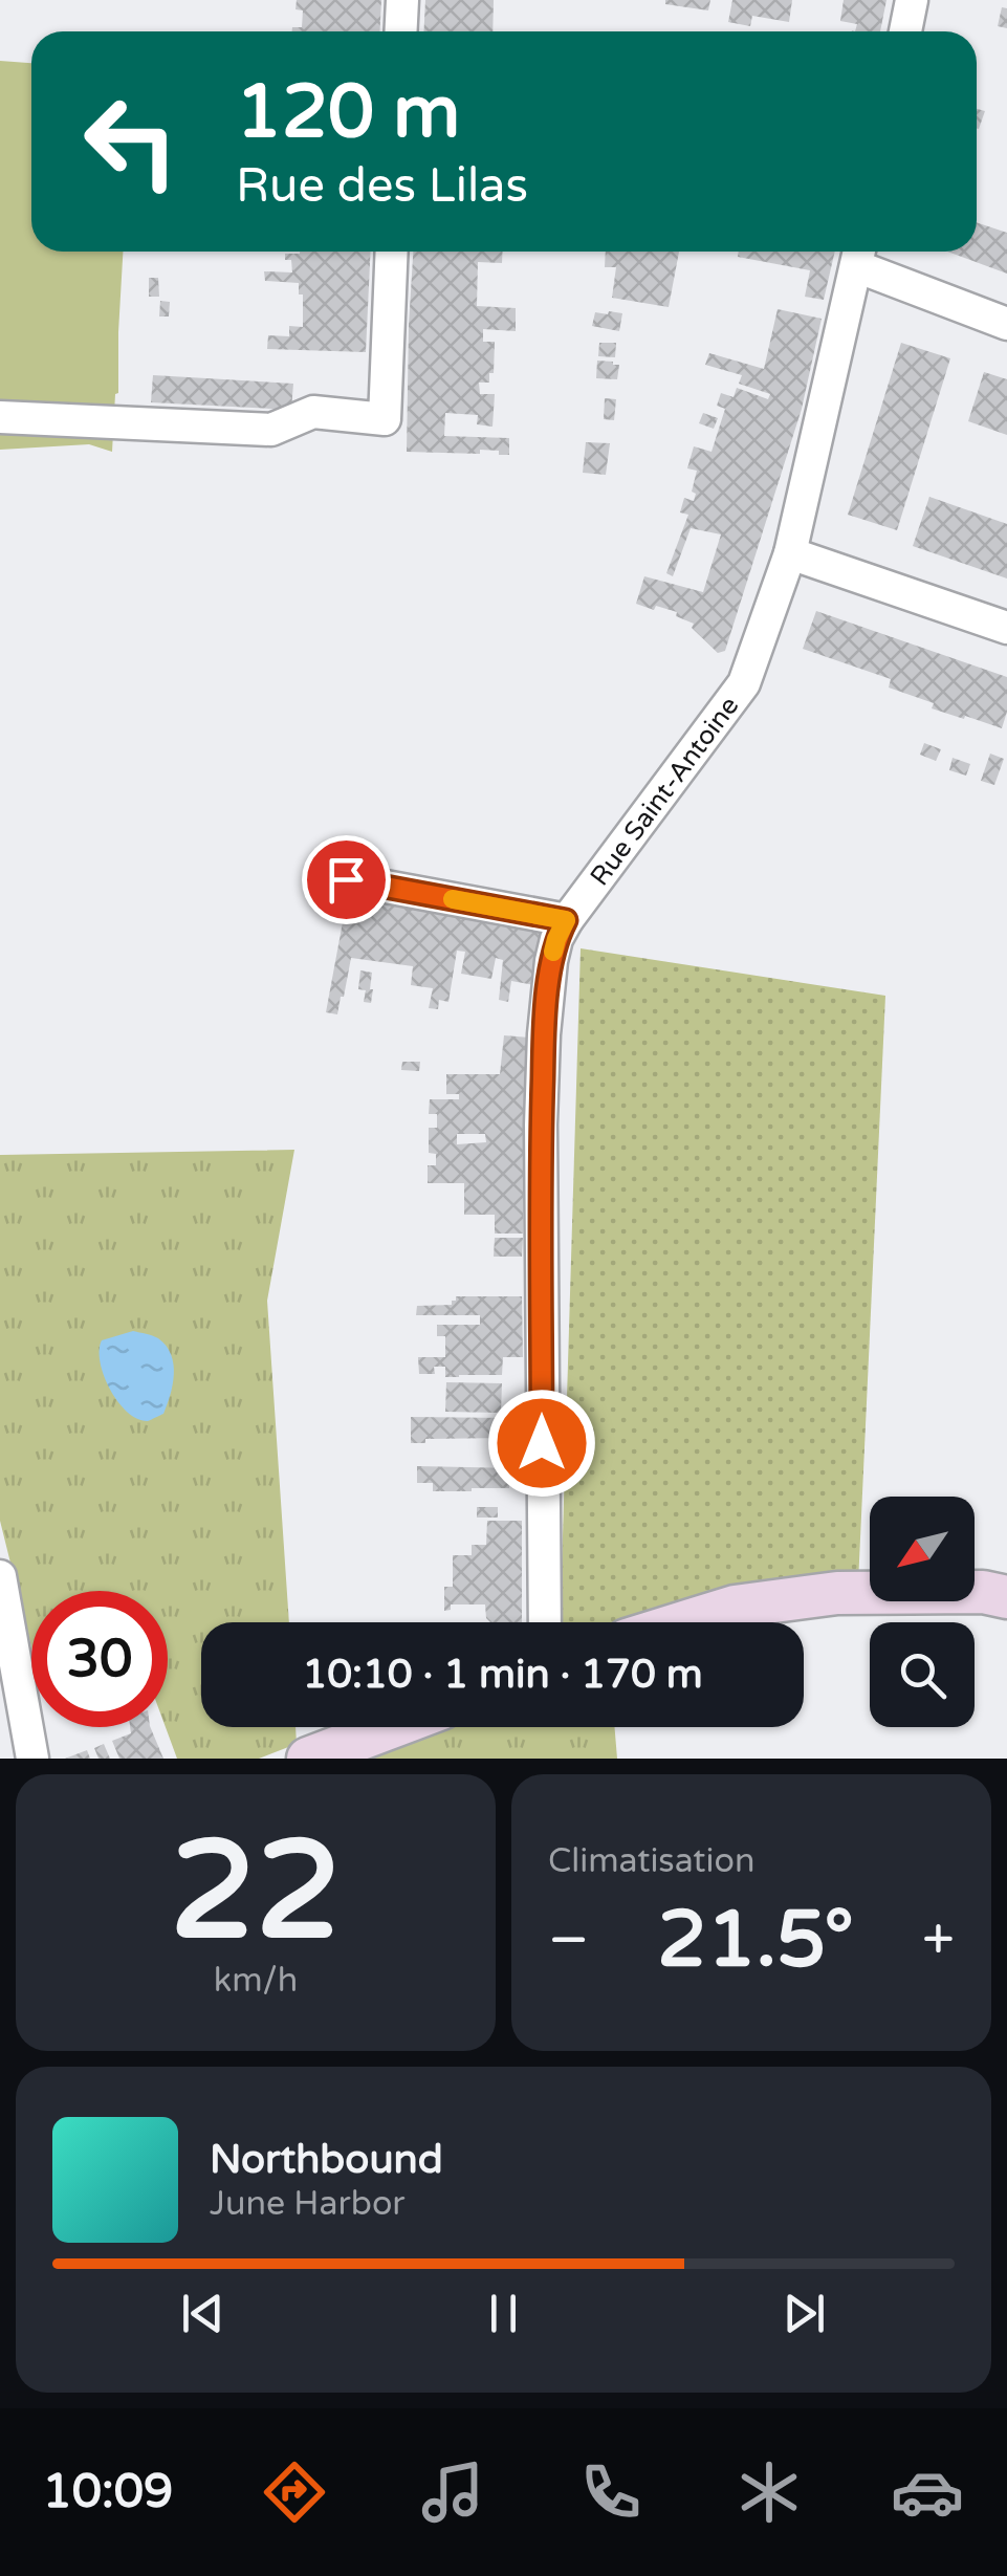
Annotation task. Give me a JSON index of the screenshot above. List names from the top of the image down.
{
  "streets": {
    "street": ["Rue Saint-Antoine"]
  },
  "north": "bottom left",
  "page": {
    "turn": ["120 m", "Rue des Lilas"],
    "limit": "30",
    "trip": "10:10 · 1 min · 170 m",
    "tile": [
      ["22", "km/h"],
      "Climatisation"
    ],
    "heat": ["−", "21.5°", "+"],
    "song": ["Northbound", "June Harbor"],
    "tabs": "10:09"
  }
}
